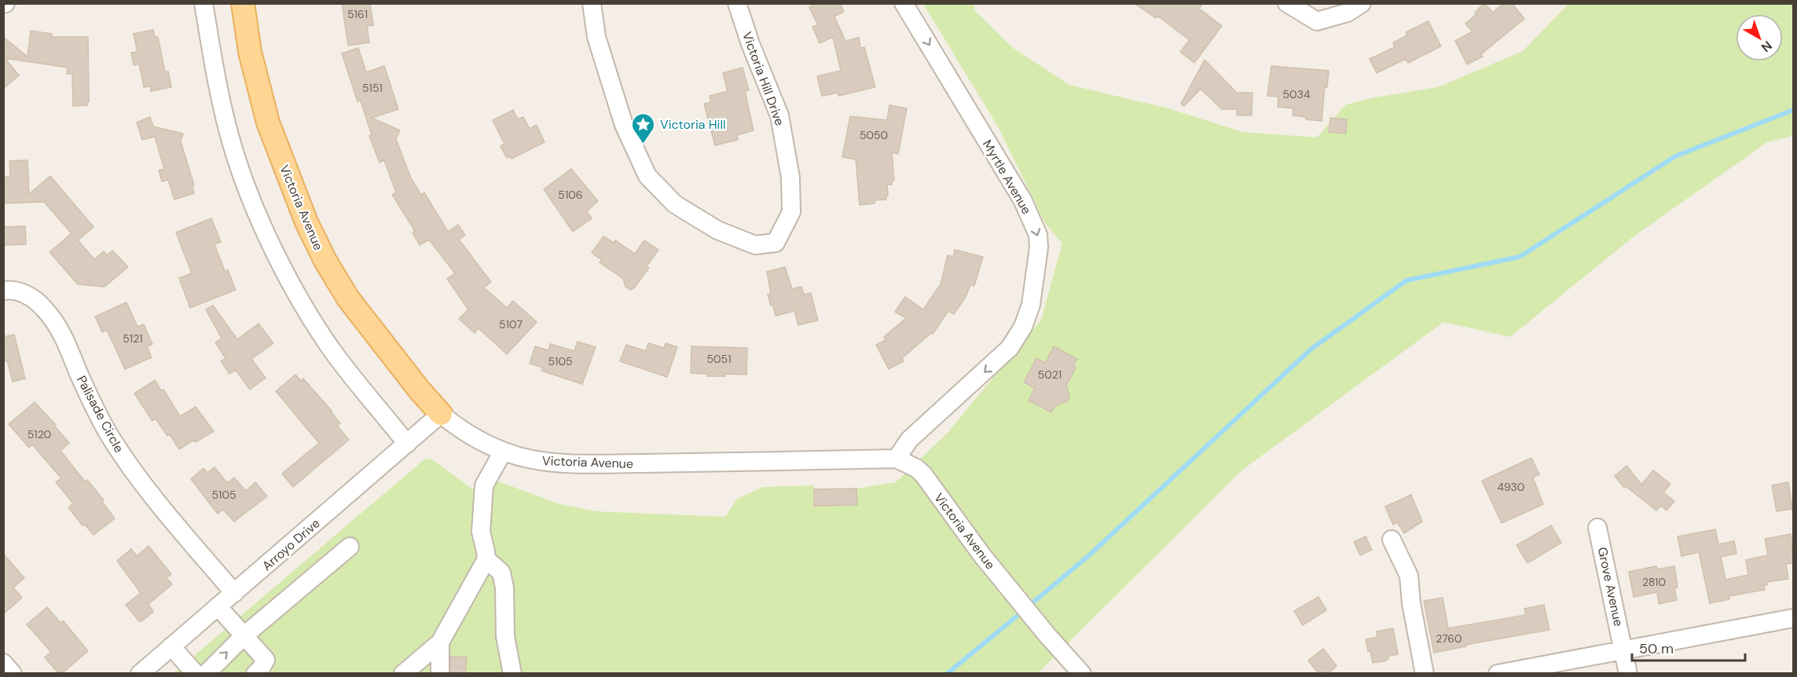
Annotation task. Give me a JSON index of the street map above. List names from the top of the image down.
{
  "streets": {
    "main road": ["Victoria Avenue"],
    "street": [
      "Victoria Hill Drive",
      "Myrtle Avenue",
      "Palisade Circle",
      "Arroyo Drive",
      "Grove Avenue"
    ]
  },
  "crossings": [
    ["Myrtle Avenue", "Victoria Avenue"],
    ["Victoria Avenue", "Arroyo Drive"],
    ["Palisade Circle", "Arroyo Drive"]
  ],
  "one_way": ["Myrtle Avenue"],
  "places": {
    "place": ["Victoria Hill"]
  },
  "house_numbers": [
    "5161",
    "5151",
    "5034",
    "5050",
    "5106",
    "5107",
    "5121",
    "5051",
    "5105",
    "5021",
    "5120",
    "4930",
    "5105",
    "2810",
    "2760"
  ],
  "scale_bar": "50 m",
  "north": "bottom right"
}
